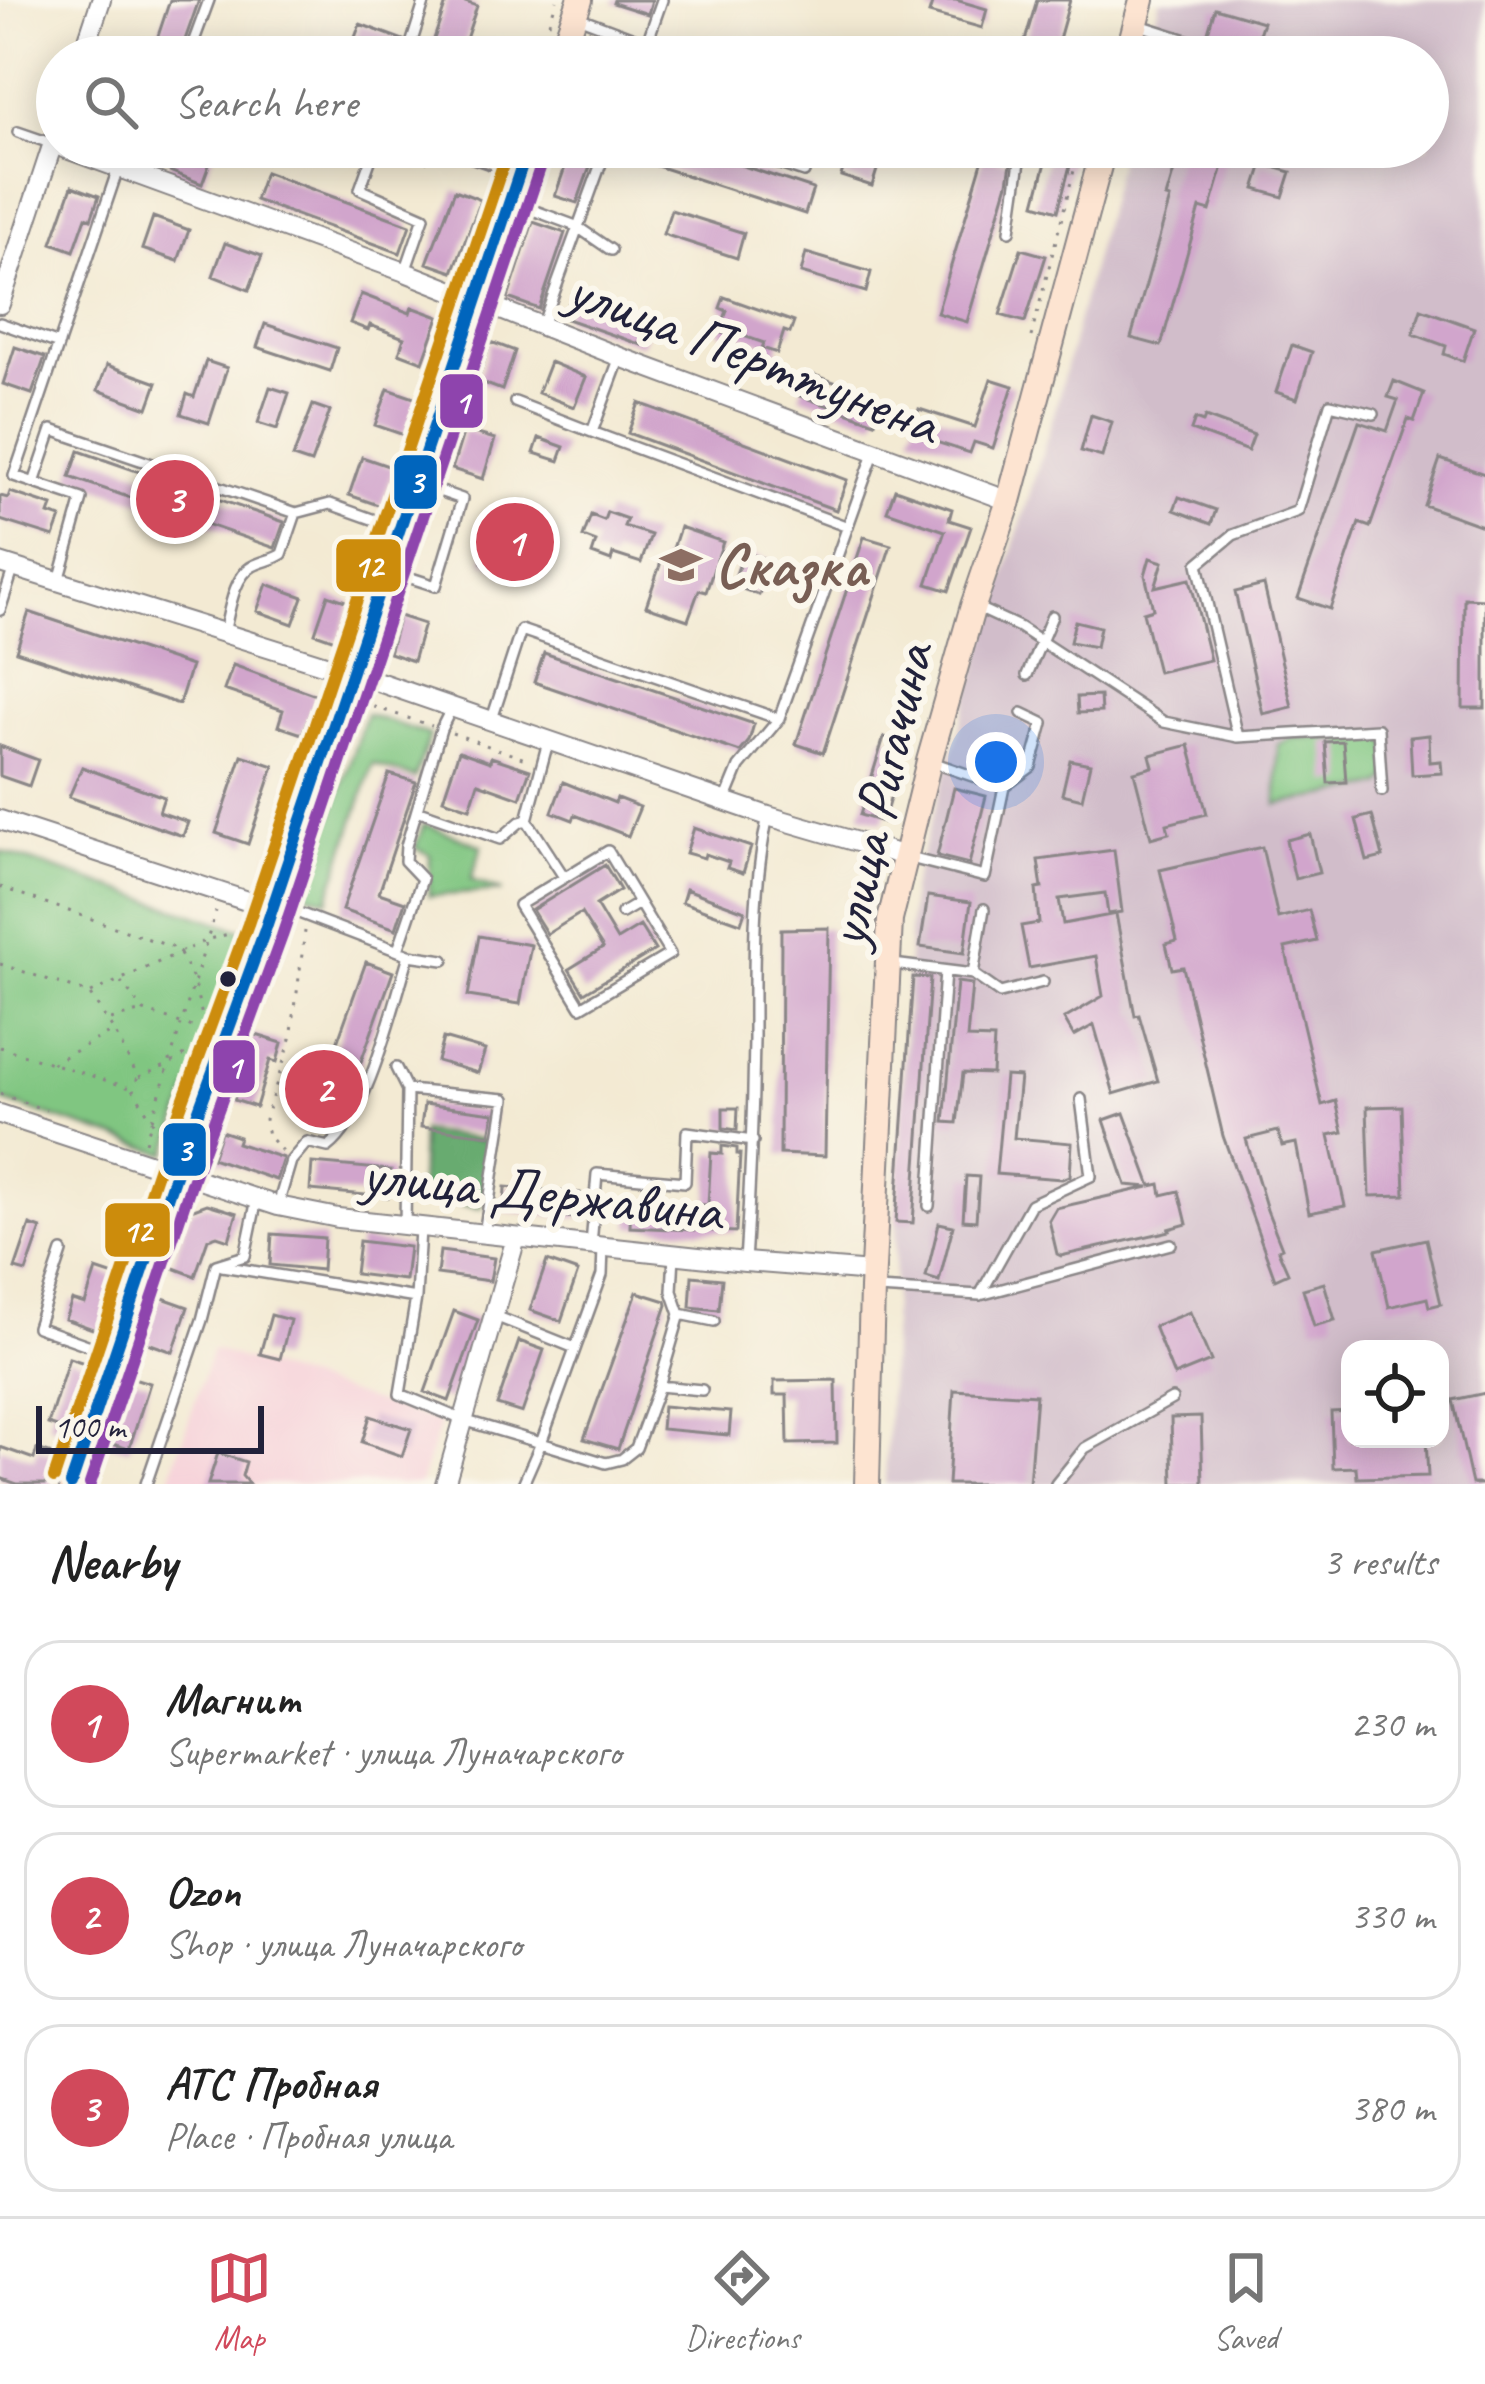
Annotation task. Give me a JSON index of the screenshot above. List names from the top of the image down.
{
  "streets": {
    "street": ["улица Перттунена", "улица Ригачина", "улица Державина"]
  },
  "crossings": [
    ["улица Перттунена", "улица Ригачина"],
    ["улица Ригачина", "улица Державина"]
  ],
  "places": {
    "school or university": ["Сказка"]
  },
  "lines": ["transit line 3", "transit line 1", "transit line 12"],
  "scale_bar": "100 m",
  "page": {
    "search": "Search here",
    "pins": ["3", "1", "2"],
    "scale": "100 m",
    "heading": ["Nearby", "3 results"],
    "list": [
      {
        "mark": "1",
        "name": "Магнит",
        "note": "Supermarket · улица Луначарского",
        "value": "230 m"
      },
      {
        "mark": "2",
        "name": "Ozon",
        "note": "Shop · улица Луначарского",
        "value": "330 m"
      },
      {
        "mark": "3",
        "name": "АТС Пробная",
        "note": "Place · Пробная улица",
        "value": "380 m"
      }
    ],
    "nav": ["Map", "Directions", "Saved"]
  }
}
